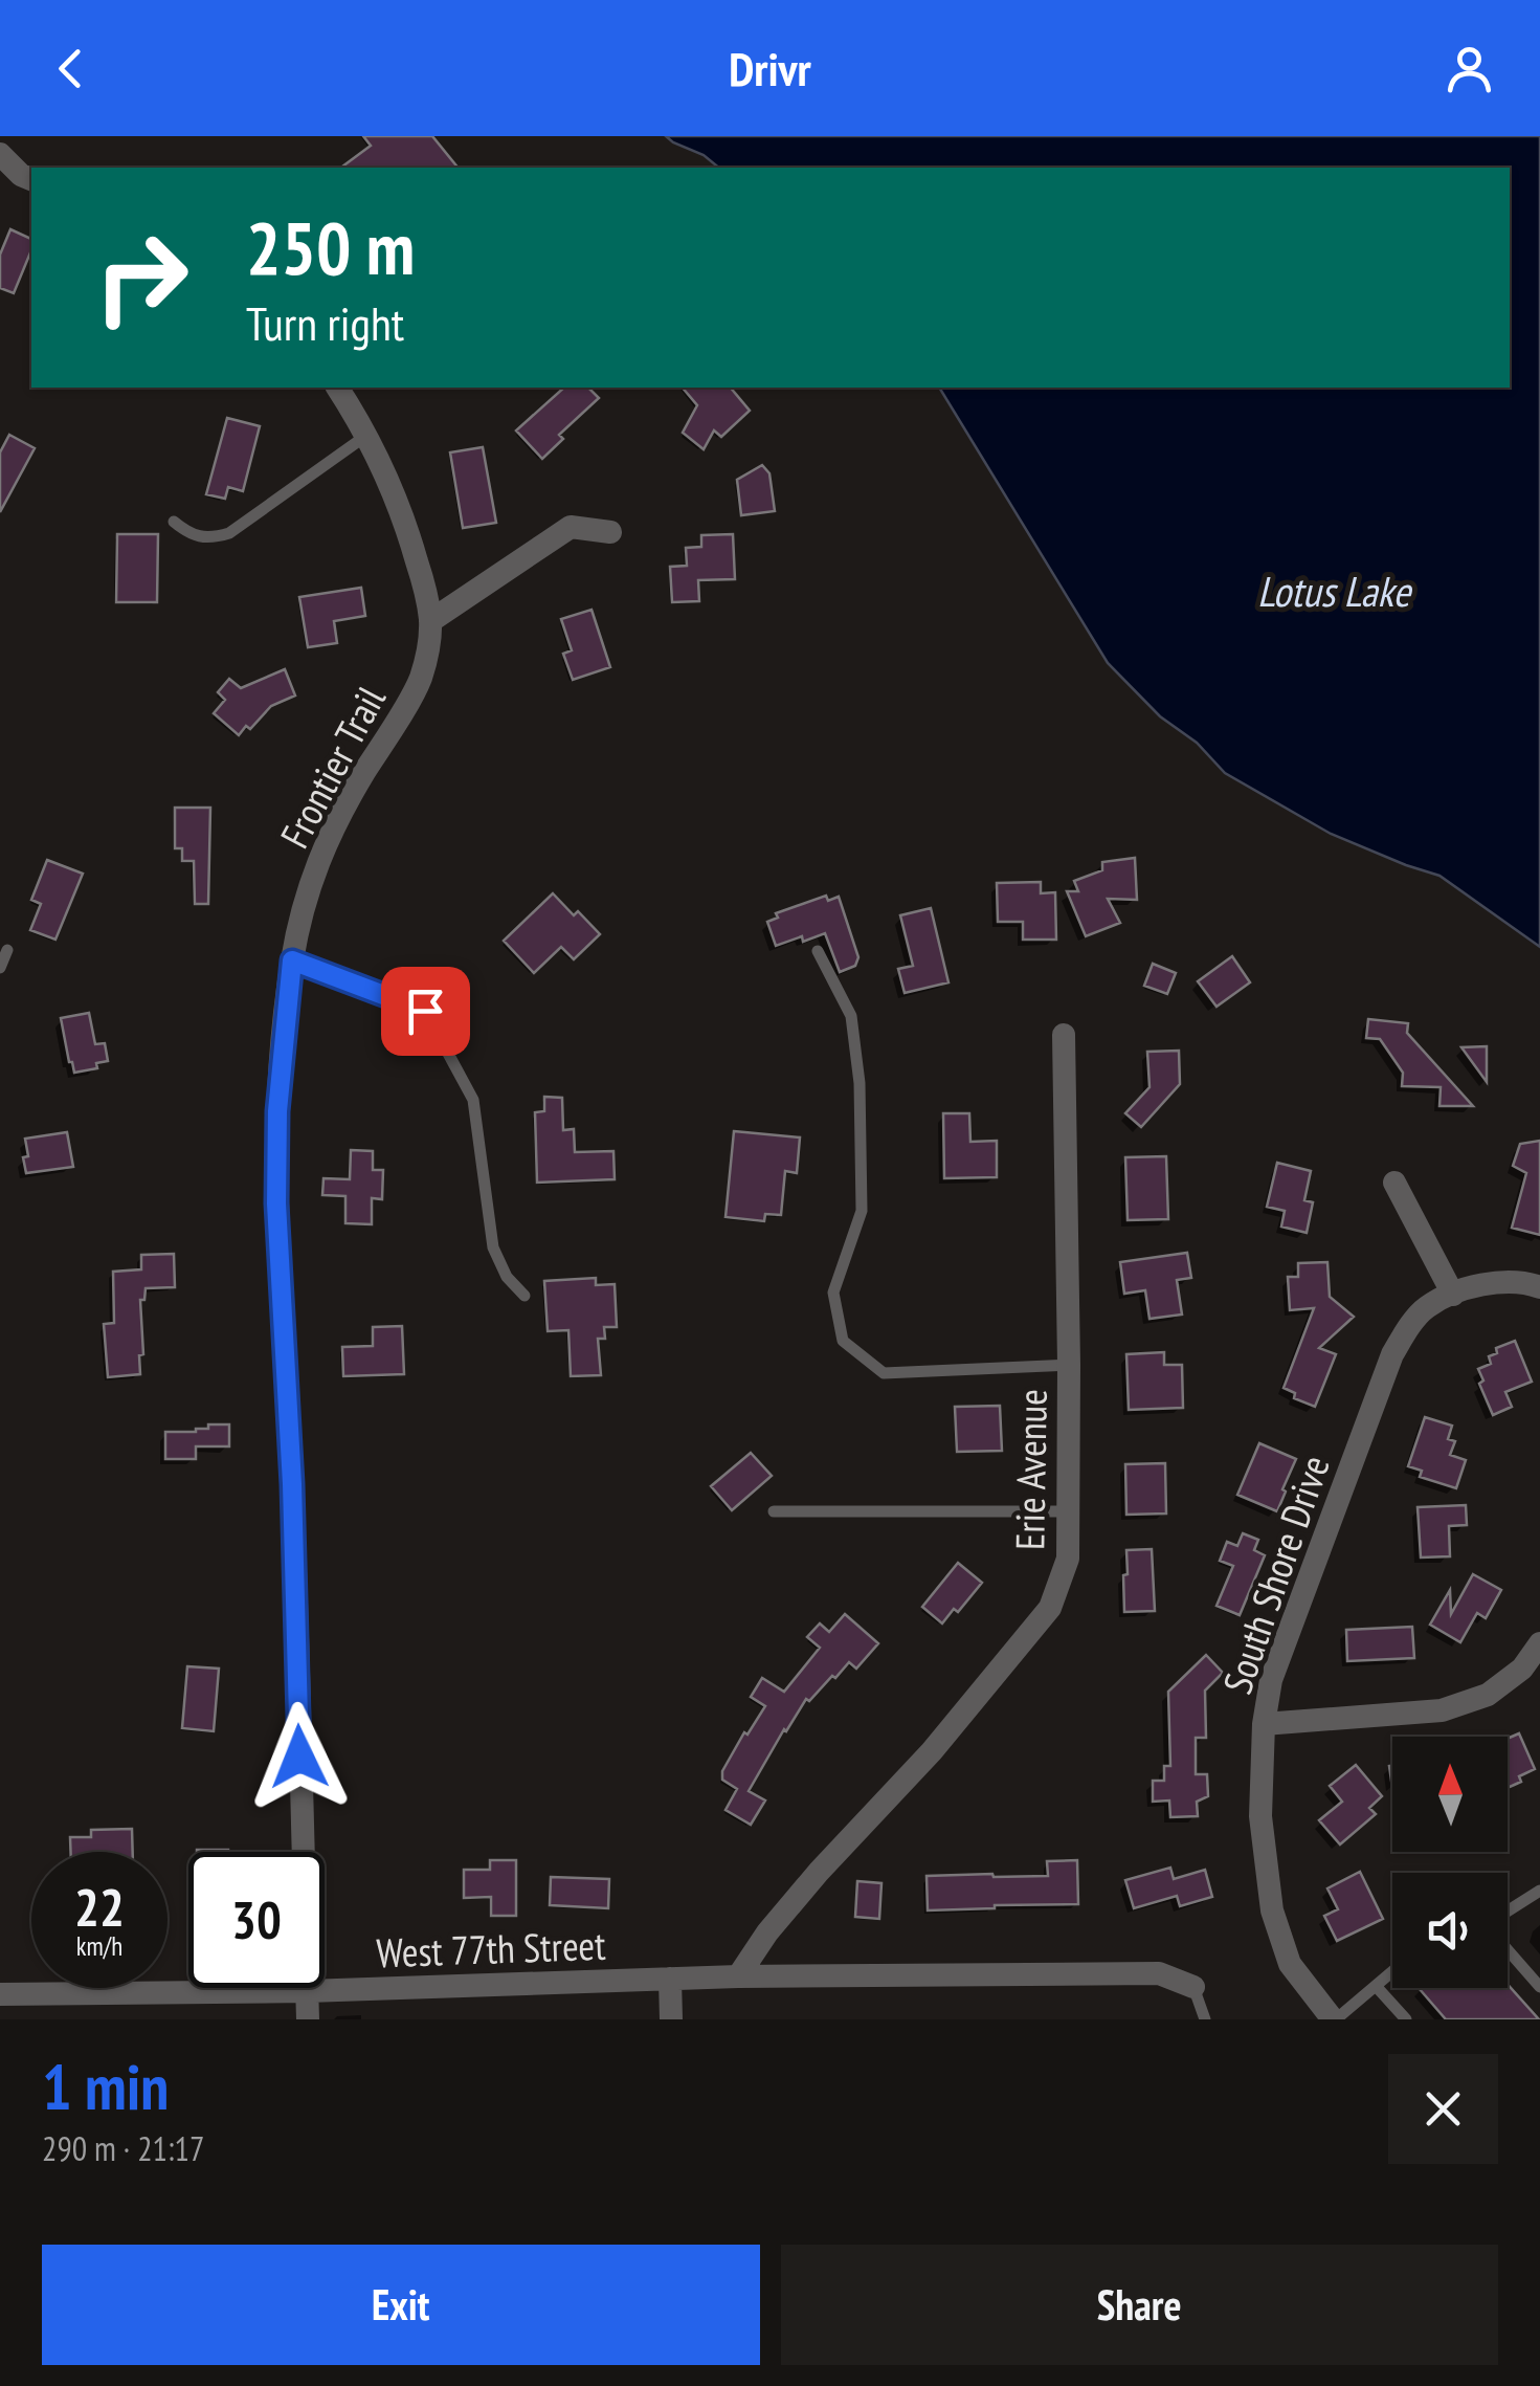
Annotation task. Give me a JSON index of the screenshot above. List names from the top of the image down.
{
  "streets": {
    "street": [
      "Frontier Trail",
      "Erie Avenue",
      "South Shore Drive",
      "West 77th Street"
    ]
  },
  "crossings": [
    ["Frontier Trail", "West 77th Street"],
    ["Erie Avenue", "West 77th Street"]
  ],
  "water": ["Lotus Lake"],
  "north": "top",
  "page": {
    "header": "Drivr",
    "turn": ["250 m", "Turn right"],
    "speed": "22 km/h",
    "limit": "30",
    "heading": ["1 min", "290 m · 21:17"],
    "buttons": ["Exit", "Share"]
  }
}
